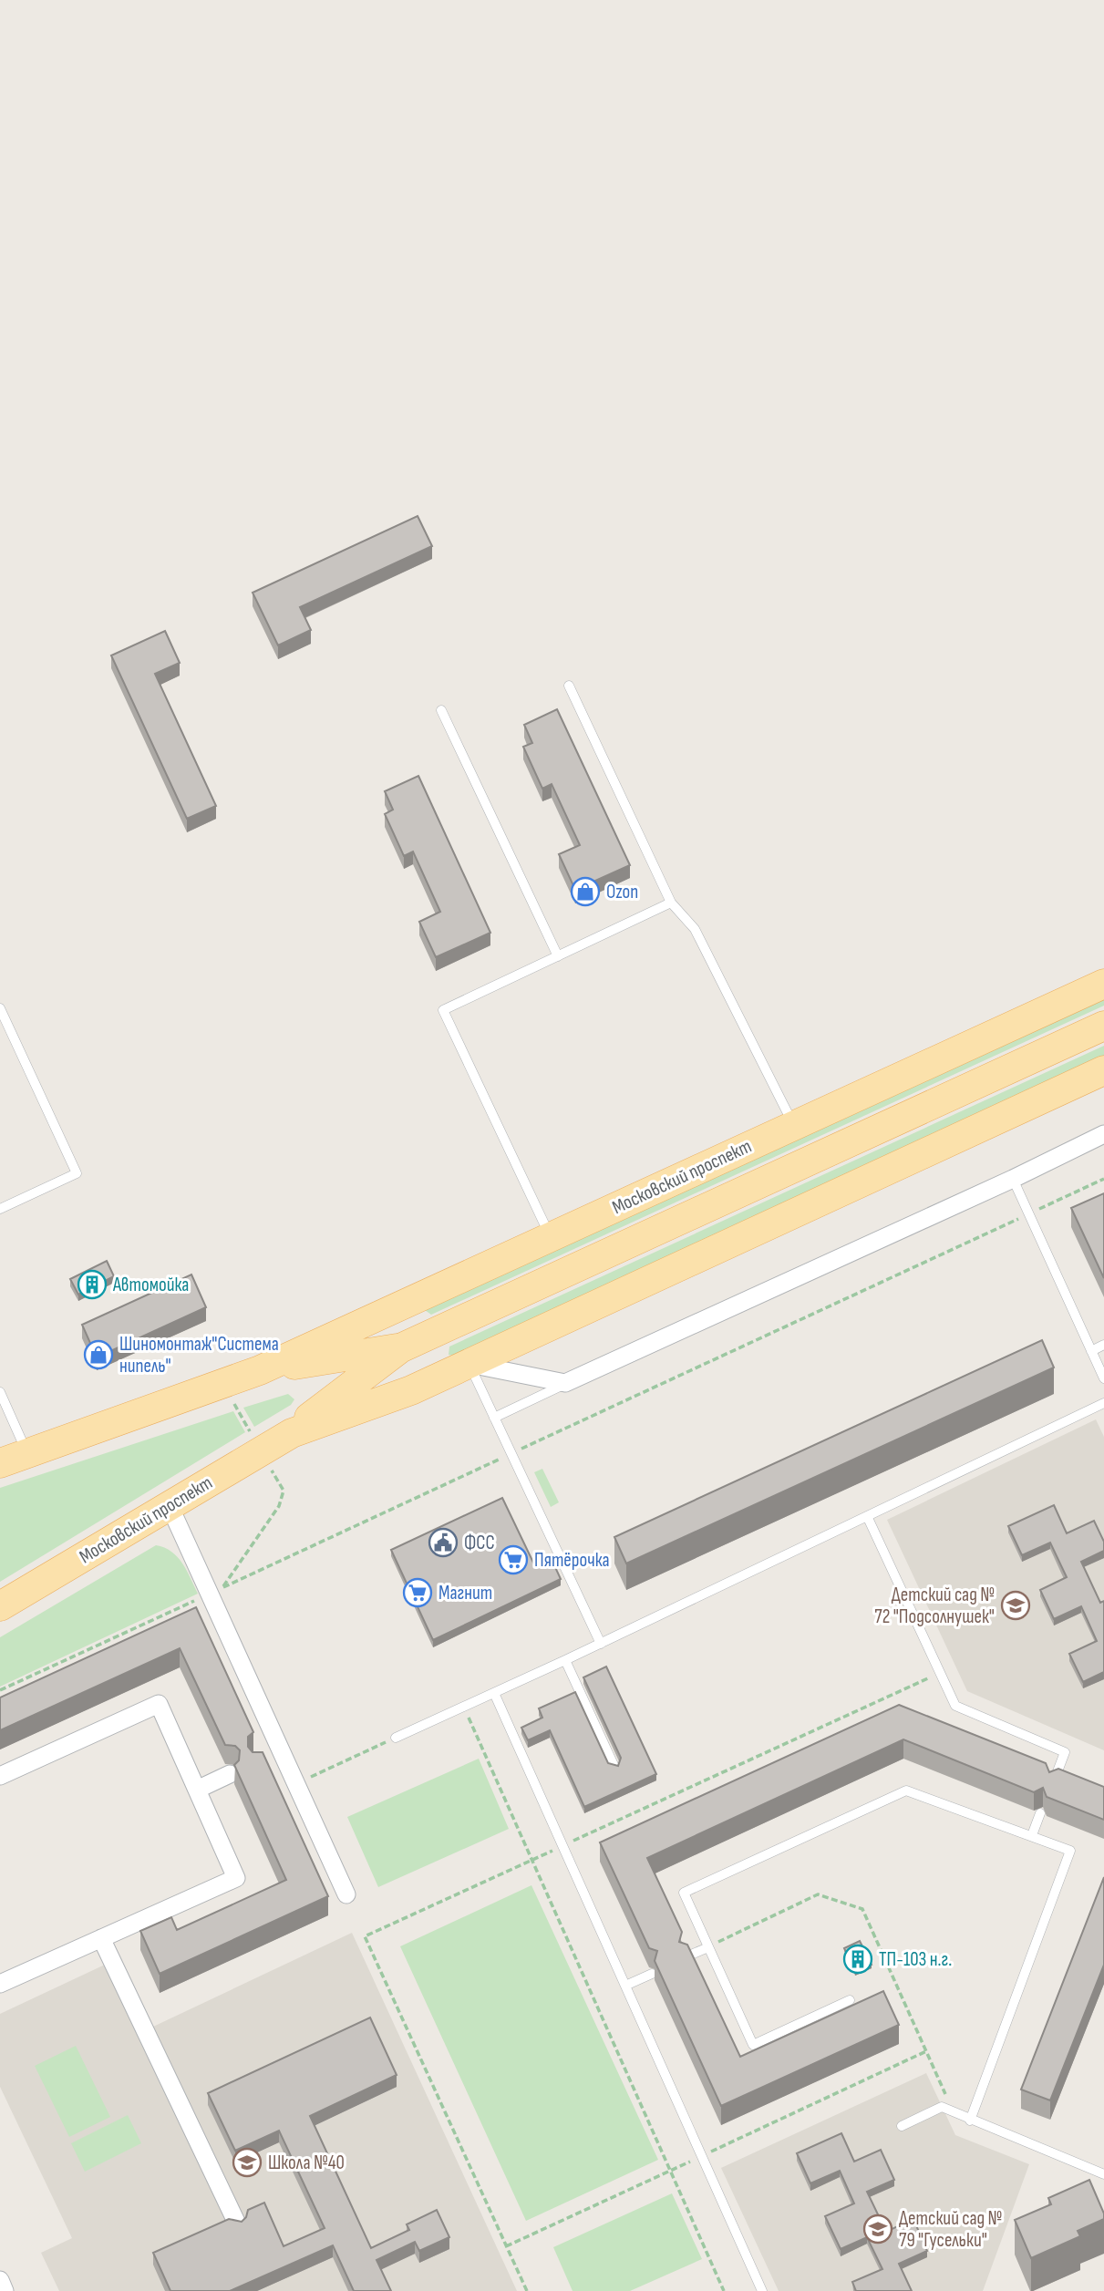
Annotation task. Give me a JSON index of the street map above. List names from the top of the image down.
{
  "streets": {
    "main road": ["Московский проспект"]
  },
  "places": {
    "shop": ["Ozon", "Шиномонтаж\"Система нипель\""],
    "building": ["Автомойка", "ТП-103 н.г."],
    "public building": ["ФСС"],
    "supermarket": ["Пятёрочка", "Магнит"],
    "school or university": ["Детский сад № 72 \"Подсолнушек\"", "Школа №40", "Детский сад № 79 \"Гусельки\""]
  }
}
